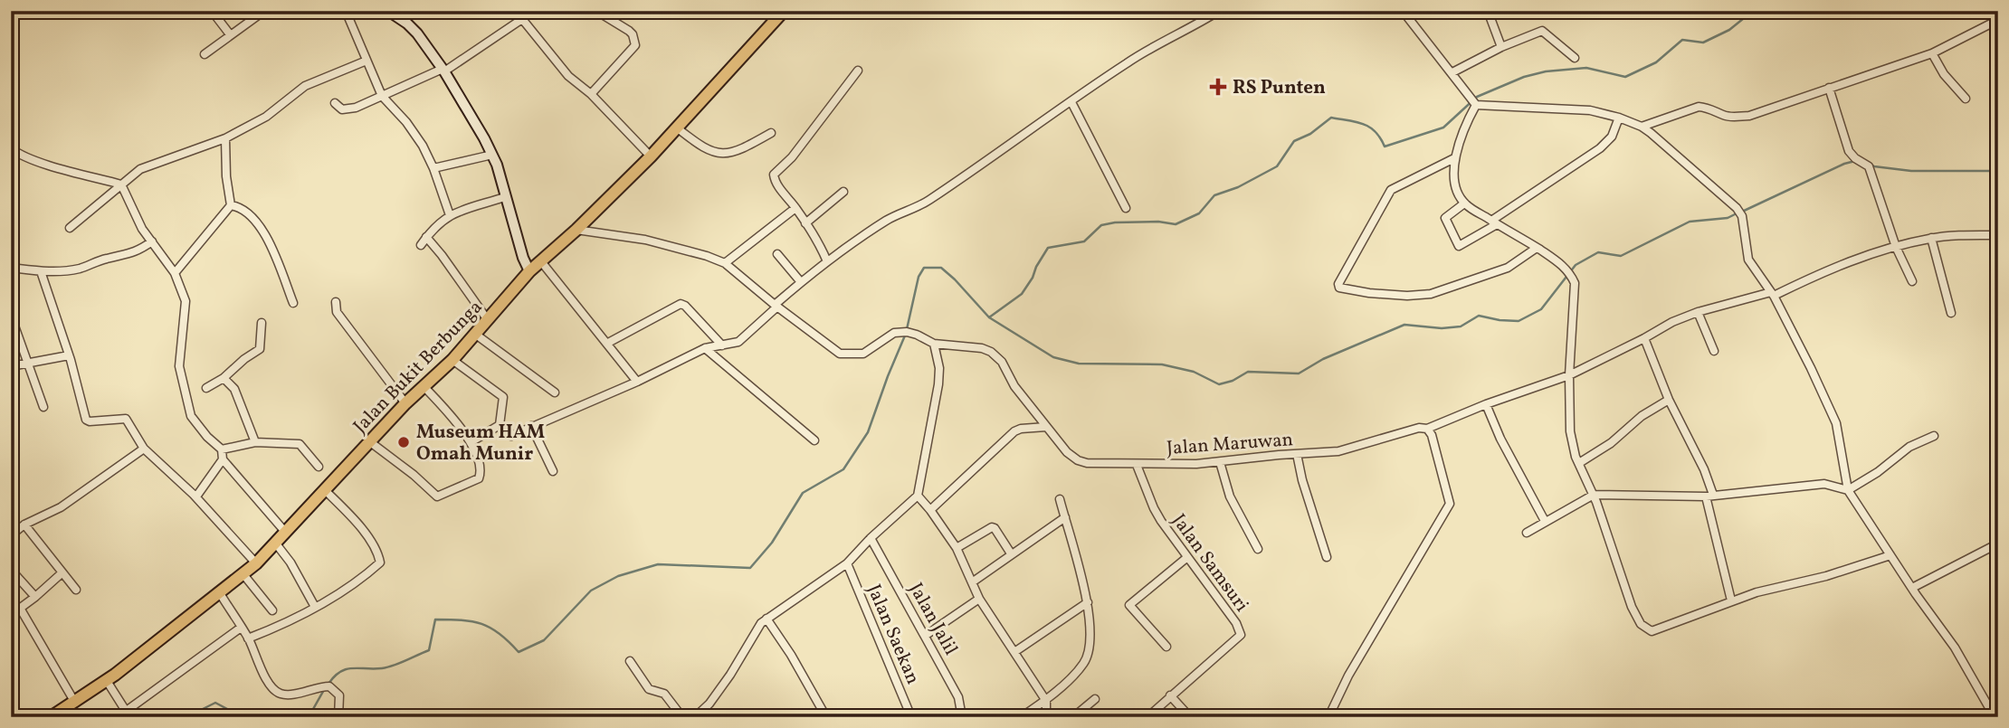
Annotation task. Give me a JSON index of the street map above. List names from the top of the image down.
{
  "streets": {
    "main road": ["Jalan Bukit Berbunga"],
    "street": [
      "Jalan Maruwan",
      "Jalan Samsuri",
      "Jalan Jalil",
      "Jalan Saekan"
    ]
  },
  "crossings": [
    ["Jalan Maruwan", "Jalan Samsuri"]
  ],
  "places": {
    "health": ["RS Punten"],
    "other": ["Museum HAM Omah Munir"]
  }
}
